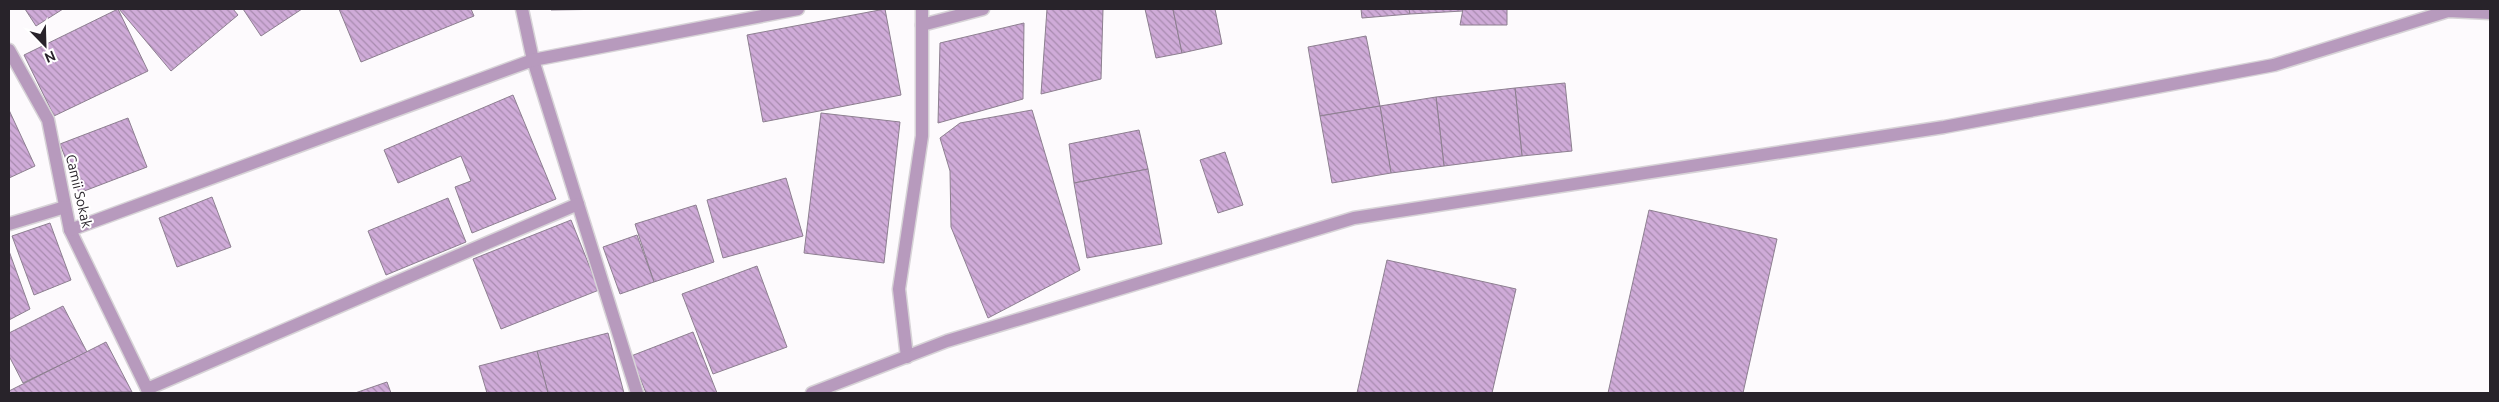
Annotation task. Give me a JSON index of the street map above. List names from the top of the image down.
{
  "streets": {
    "street": ["Camii Sokak"]
  },
  "north": "bottom right"
}
